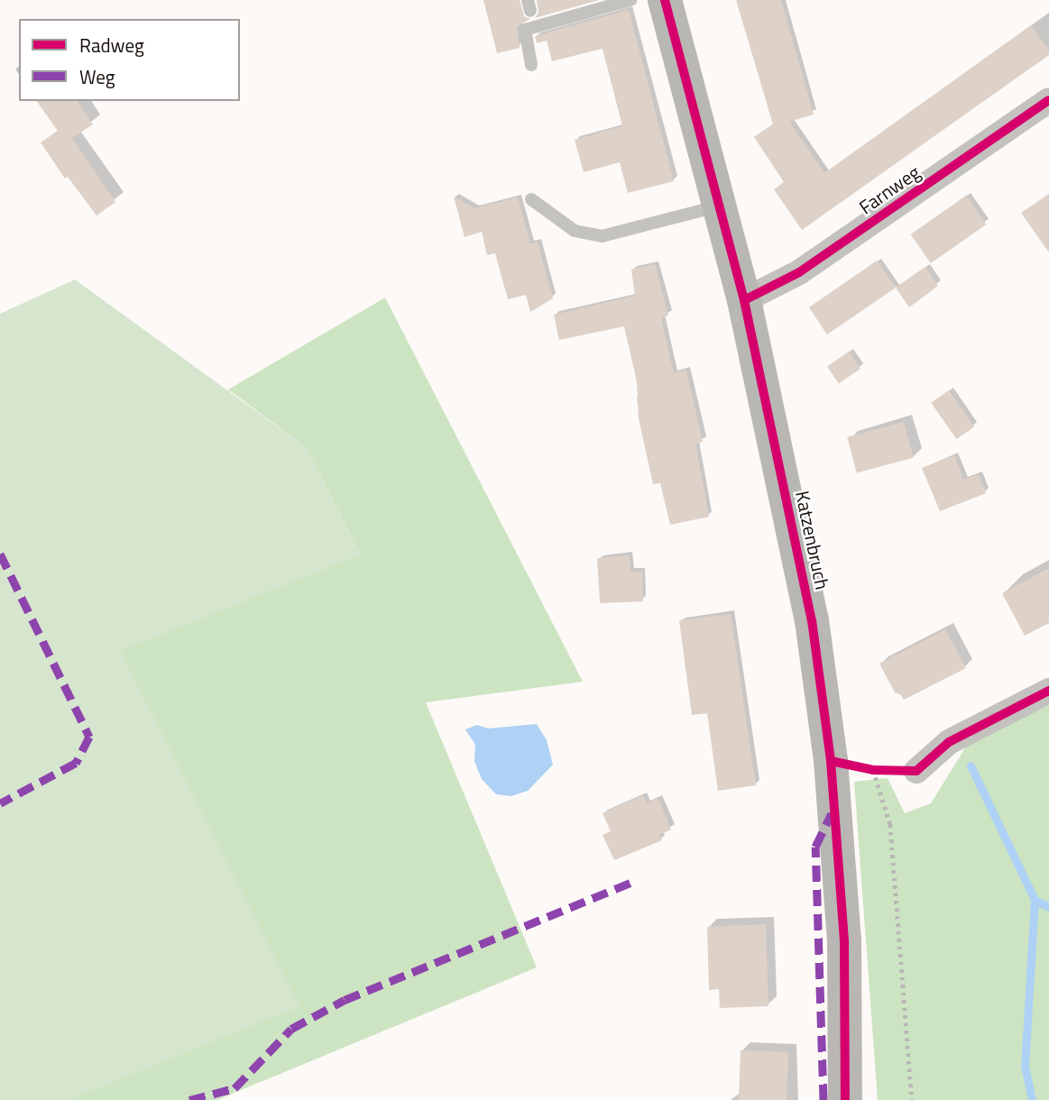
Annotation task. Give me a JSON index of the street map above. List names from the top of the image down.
{
  "streets": {
    "street": ["Farnweg", "Katzenbruch"]
  },
  "crossings": [
    ["Farnweg", "Katzenbruch"]
  ],
  "legend": ["Radweg", "Weg"]
}
